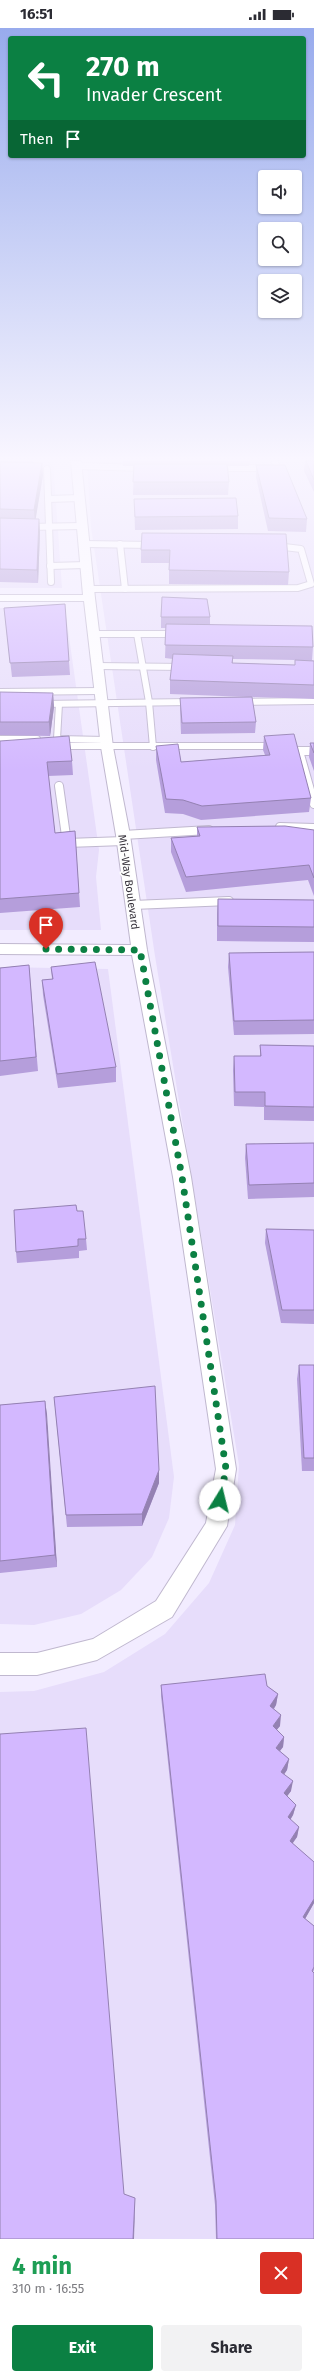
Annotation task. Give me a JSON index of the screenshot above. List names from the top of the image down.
{
  "streets": {
    "street": ["Mid-Way Boulevard"]
  },
  "page": {
    "status": "16:51",
    "turn": ["270 m", "Invader Crescent"],
    "then": "Then",
    "heading": ["4 min", "310 m · 16:55"],
    "buttons": ["Exit", "Share"]
  }
}
